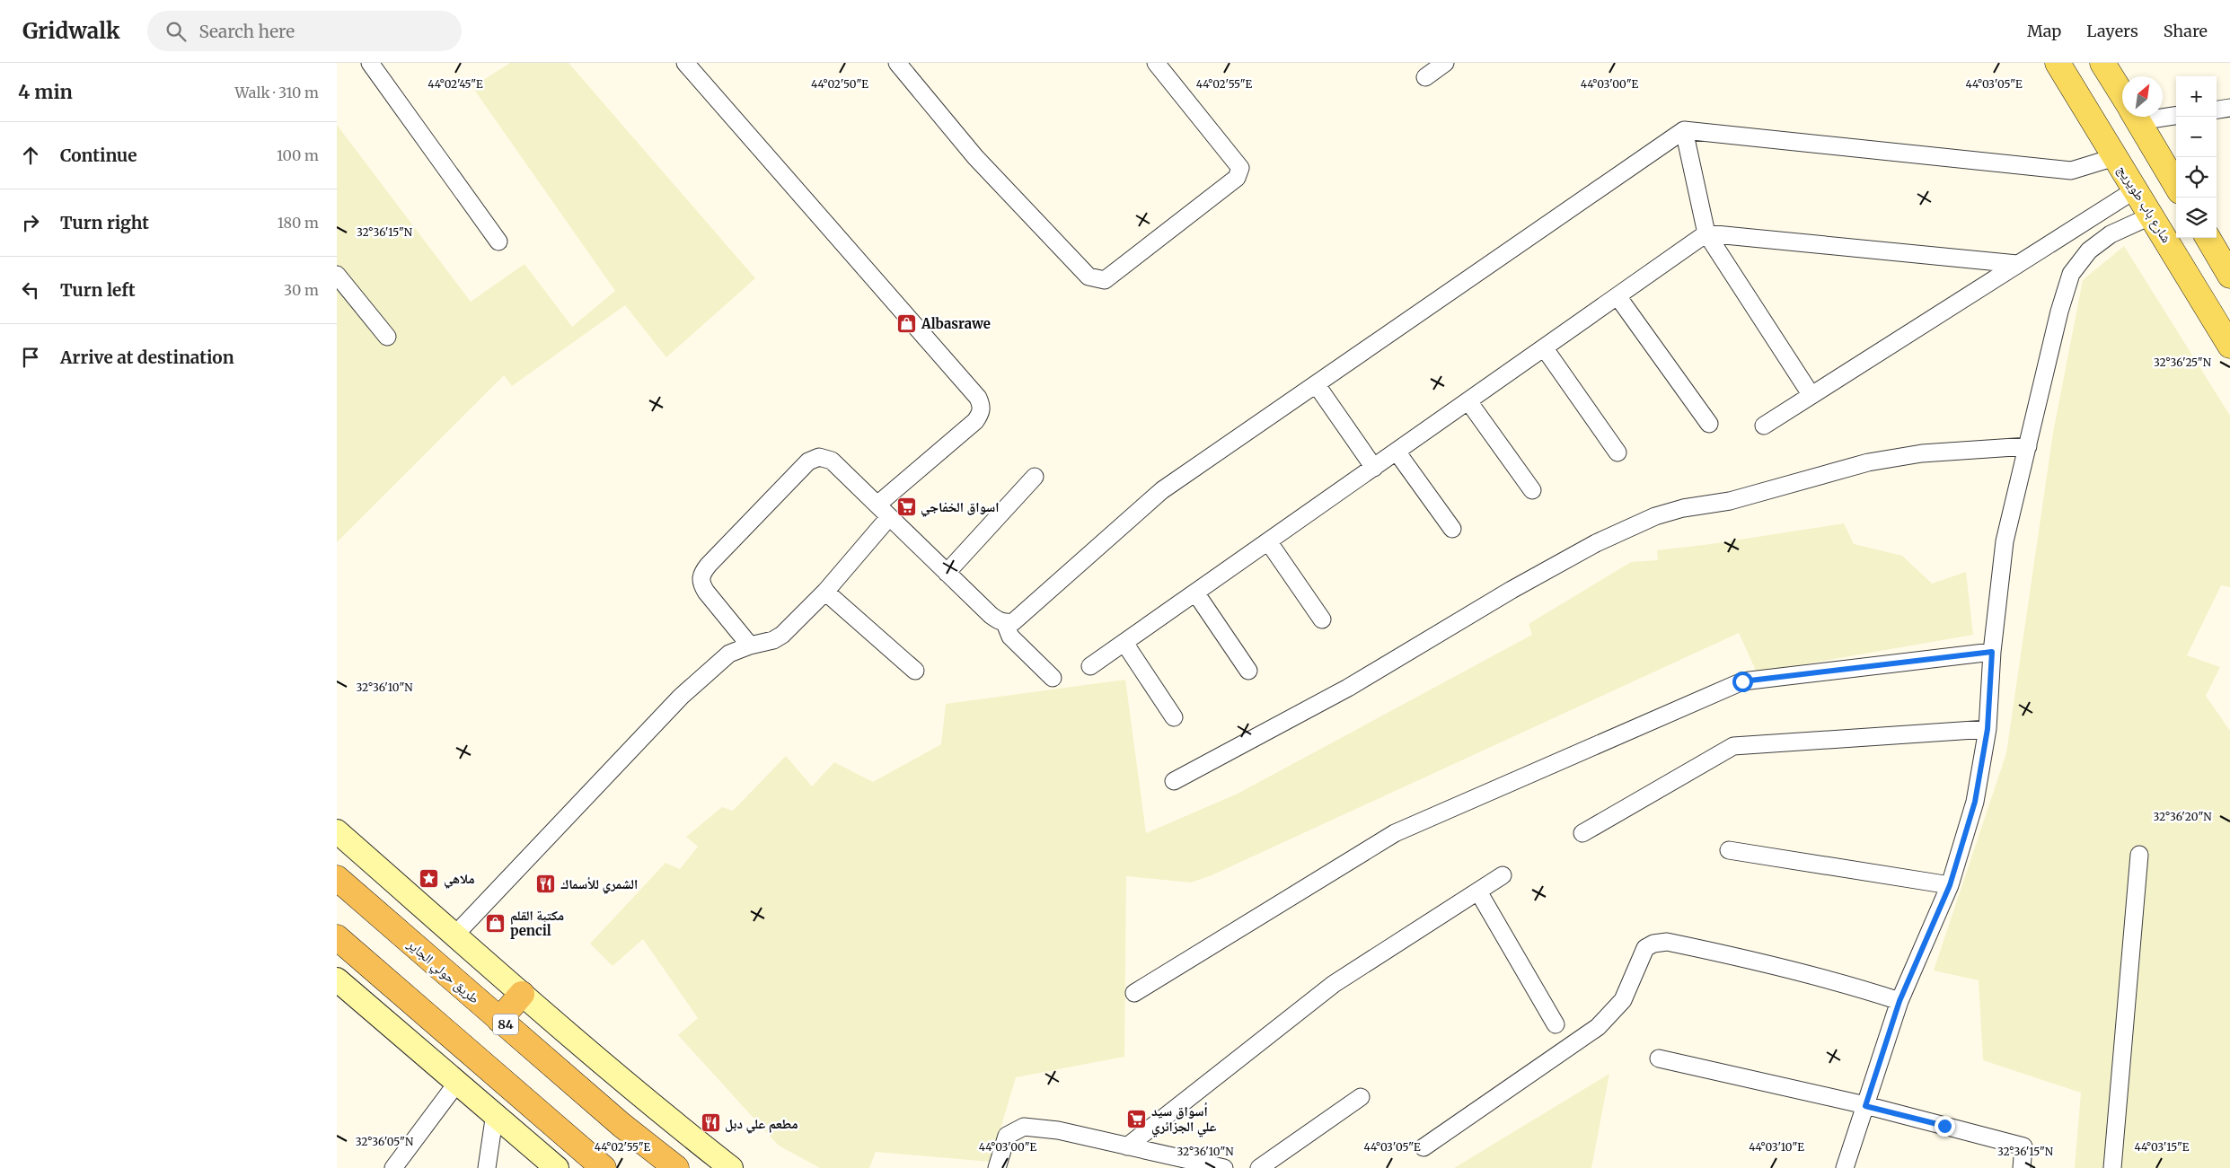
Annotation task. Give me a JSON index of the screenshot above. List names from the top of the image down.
{
  "streets": {
    "highway": ["طريق حولي الجاير", "84"],
    "main road": ["شارع باب طويريج"]
  },
  "places": {
    "shop": ["Albasrawe", "مكتبة القلم pencil"],
    "supermarket": ["اسواق الخفاجي", "أسواق سيد علي الجزائري"],
    "place": ["ملاهي"],
    "restaurant": ["الشمري للأسماك", "مطعم علي دبل"]
  },
  "north": "top right",
  "page": {
    "header": "Gridwalk",
    "search": "Search here",
    "nav": ["Map", "Layers", "Share"],
    "heading": ["4 min", "Walk · 310 m"],
    "map_buttons": ["+", "−"],
    "list": [
      ["Continue", "100 m"],
      ["Turn right", "180 m"],
      ["Turn left", "30 m"],
      "Arrive at destination"
    ]
  },
  "coordinates": [
    "44°02'45\"E",
    "44°02'50\"E",
    "44°02'55\"E",
    "44°03'00\"E",
    "44°03'05\"E",
    "32°36'15\"N",
    "32°36'25\"N",
    "32°36'10\"N",
    "32°36'20\"N",
    "32°36'05\"N",
    "44°03'10\"E",
    "44°03'15\"E"
  ]
}
